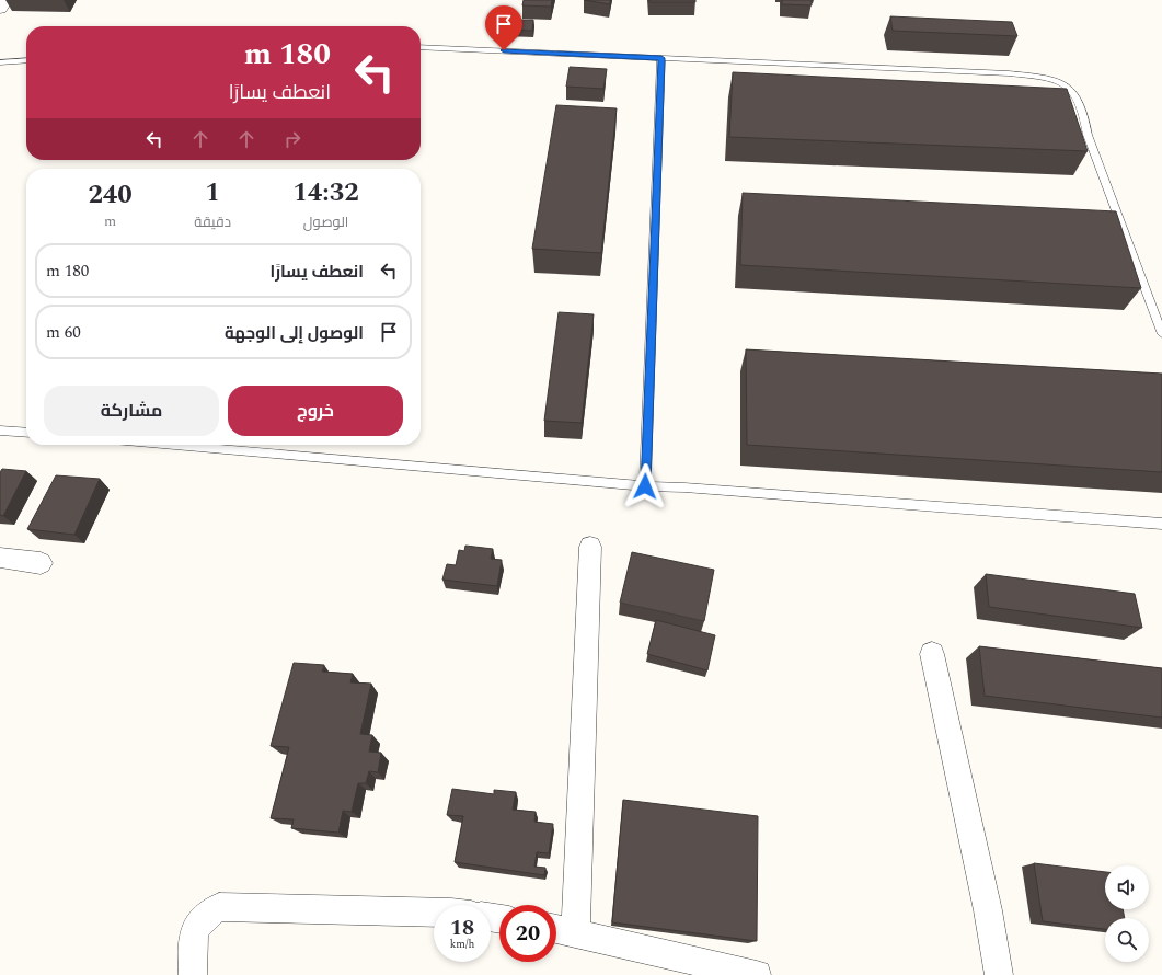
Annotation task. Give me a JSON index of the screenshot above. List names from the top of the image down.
{
  "page": {
    "turn": ["180 m", "انعطف يسارًا"],
    "eta": [
      "14:32",
      "الوصول",
      "1",
      "دقيقة",
      "240",
      "m"
    ],
    "list": [
      {
        "name": "انعطف يسارًا",
        "value": "180 m"
      },
      {
        "name": "الوصول إلى الوجهة",
        "value": "60 m"
      }
    ],
    "buttons": ["خروج", "مشاركة"],
    "speed": "18 km/h",
    "limit": "20"
  }
}
